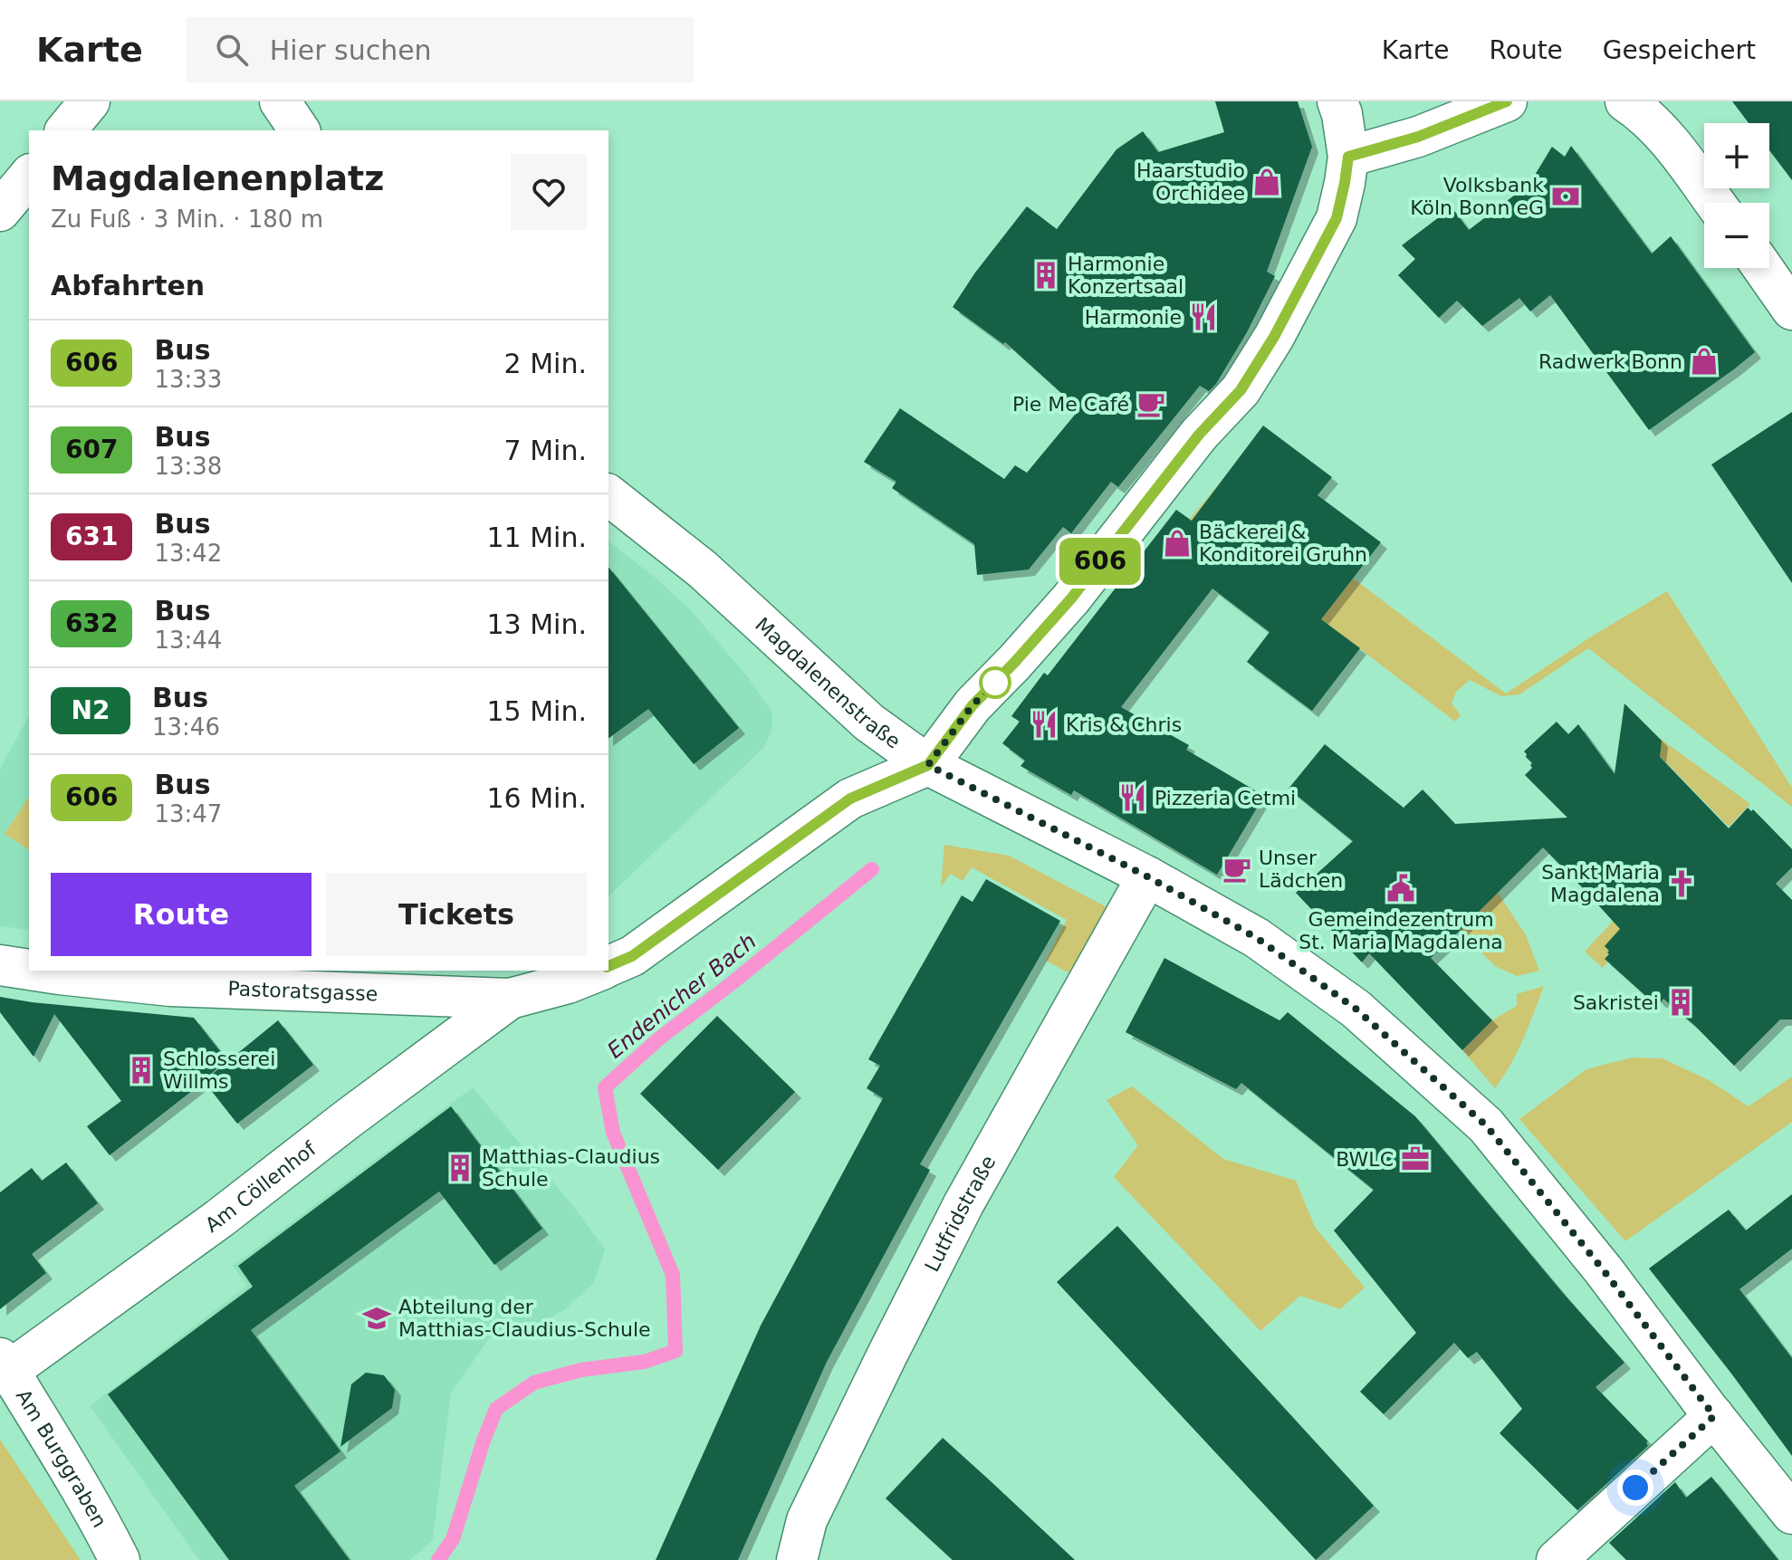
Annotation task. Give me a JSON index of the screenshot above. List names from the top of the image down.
{
  "streets": {
    "street": [
      "Magdalenenstraße",
      "Pastoratsgasse",
      "Am Cöllenhof",
      "Lutfridstraße",
      "Am Burggraben"
    ]
  },
  "crossings": [
    ["Magdalenenstraße", "Pastoratsgasse"],
    ["Magdalenenstraße", "Lutfridstraße"],
    ["Pastoratsgasse", "Am Cöllenhof"],
    ["Am Cöllenhof", "Am Burggraben"]
  ],
  "water": ["Endenicher Bach"],
  "places": {
    "shop": ["Haarstudio Orchidee", "Radwerk Bonn", "Bäckerei & Konditorei Gruhn"],
    "bank": ["Volksbank Köln Bonn eG"],
    "building": [
      "Harmonie Konzertsaal",
      "Sakristei",
      "Schlosserei Willms",
      "Matthias-Claudius Schule"
    ],
    "restaurant": ["Harmonie", "Kris & Chris", "Pizzeria Cetmi"],
    "cafe": ["Pie Me Café", "Unser Lädchen"],
    "church": ["Sankt Maria Magdalena"],
    "public building": ["Gemeindezentrum St. Maria Magdalena"],
    "office": ["BWLC"],
    "school or university": ["Abteilung der Matthias-Claudius-Schule"]
  },
  "lines": ["bus line 606"],
  "page": {
    "header": "Karte",
    "search": "Hier suchen",
    "nav": ["Karte", "Route", "Gespeichert"],
    "on_map": "606",
    "map_buttons": ["+", "−"],
    "heading": [
      ["Magdalenenplatz", "Zu Fuß · 3 Min. · 180 m"],
      "Abfahrten"
    ],
    "list": [
      {
        "mark": "606",
        "name": "Bus",
        "note": "13:33",
        "value": "2 Min."
      },
      {
        "mark": "607",
        "name": "Bus",
        "note": "13:38",
        "value": "7 Min."
      },
      {
        "mark": "631",
        "name": "Bus",
        "note": "13:42",
        "value": "11 Min."
      },
      {
        "mark": "632",
        "name": "Bus",
        "note": "13:44",
        "value": "13 Min."
      },
      {
        "mark": "N2",
        "name": "Bus",
        "note": "13:46",
        "value": "15 Min."
      },
      {
        "mark": "606",
        "name": "Bus",
        "note": "13:47",
        "value": "16 Min."
      }
    ],
    "buttons": ["Route", "Tickets"]
  }
}
